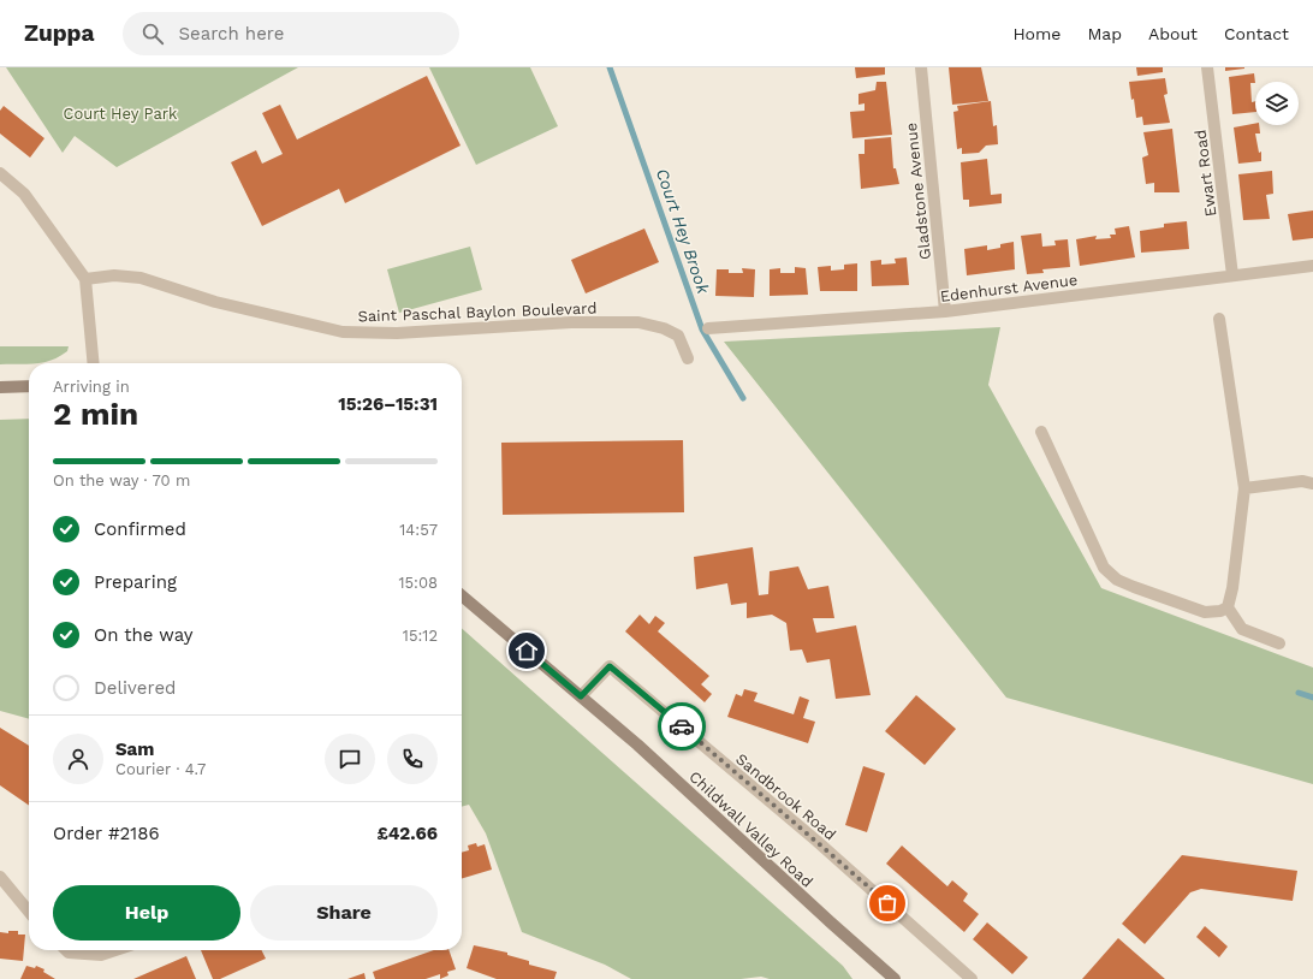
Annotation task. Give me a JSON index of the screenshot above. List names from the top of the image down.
{
  "streets": {
    "main road": ["Childwall Valley Road"],
    "street": [
      "Ewart Road",
      "Gladstone Avenue",
      "Edenhurst Avenue",
      "Saint Paschal Baylon Boulevard",
      "Sandbrook Road"
    ]
  },
  "crossings": [
    ["Ewart Road", "Edenhurst Avenue"],
    ["Gladstone Avenue", "Edenhurst Avenue"],
    ["Sandbrook Road", "Childwall Valley Road"]
  ],
  "water": ["Court Hey Brook"],
  "parks": ["Court Hey Park"],
  "page": {
    "header": "Zuppa",
    "search": "Search here",
    "nav": [
      "Home",
      "Map",
      "About",
      "Contact"
    ],
    "heading": ["2 min", "Arriving in", "15:26–15:31"],
    "panel": [
      "Sam",
      "Courier · 4.7",
      "Order #2186",
      "£42.66"
    ],
    "bar": "On the way · 70 m",
    "list": [
      ["Confirmed", "14:57"],
      ["Preparing", "15:08"],
      ["On the way", "15:12"],
      "Delivered"
    ],
    "buttons": ["Help", "Share"]
  }
}
